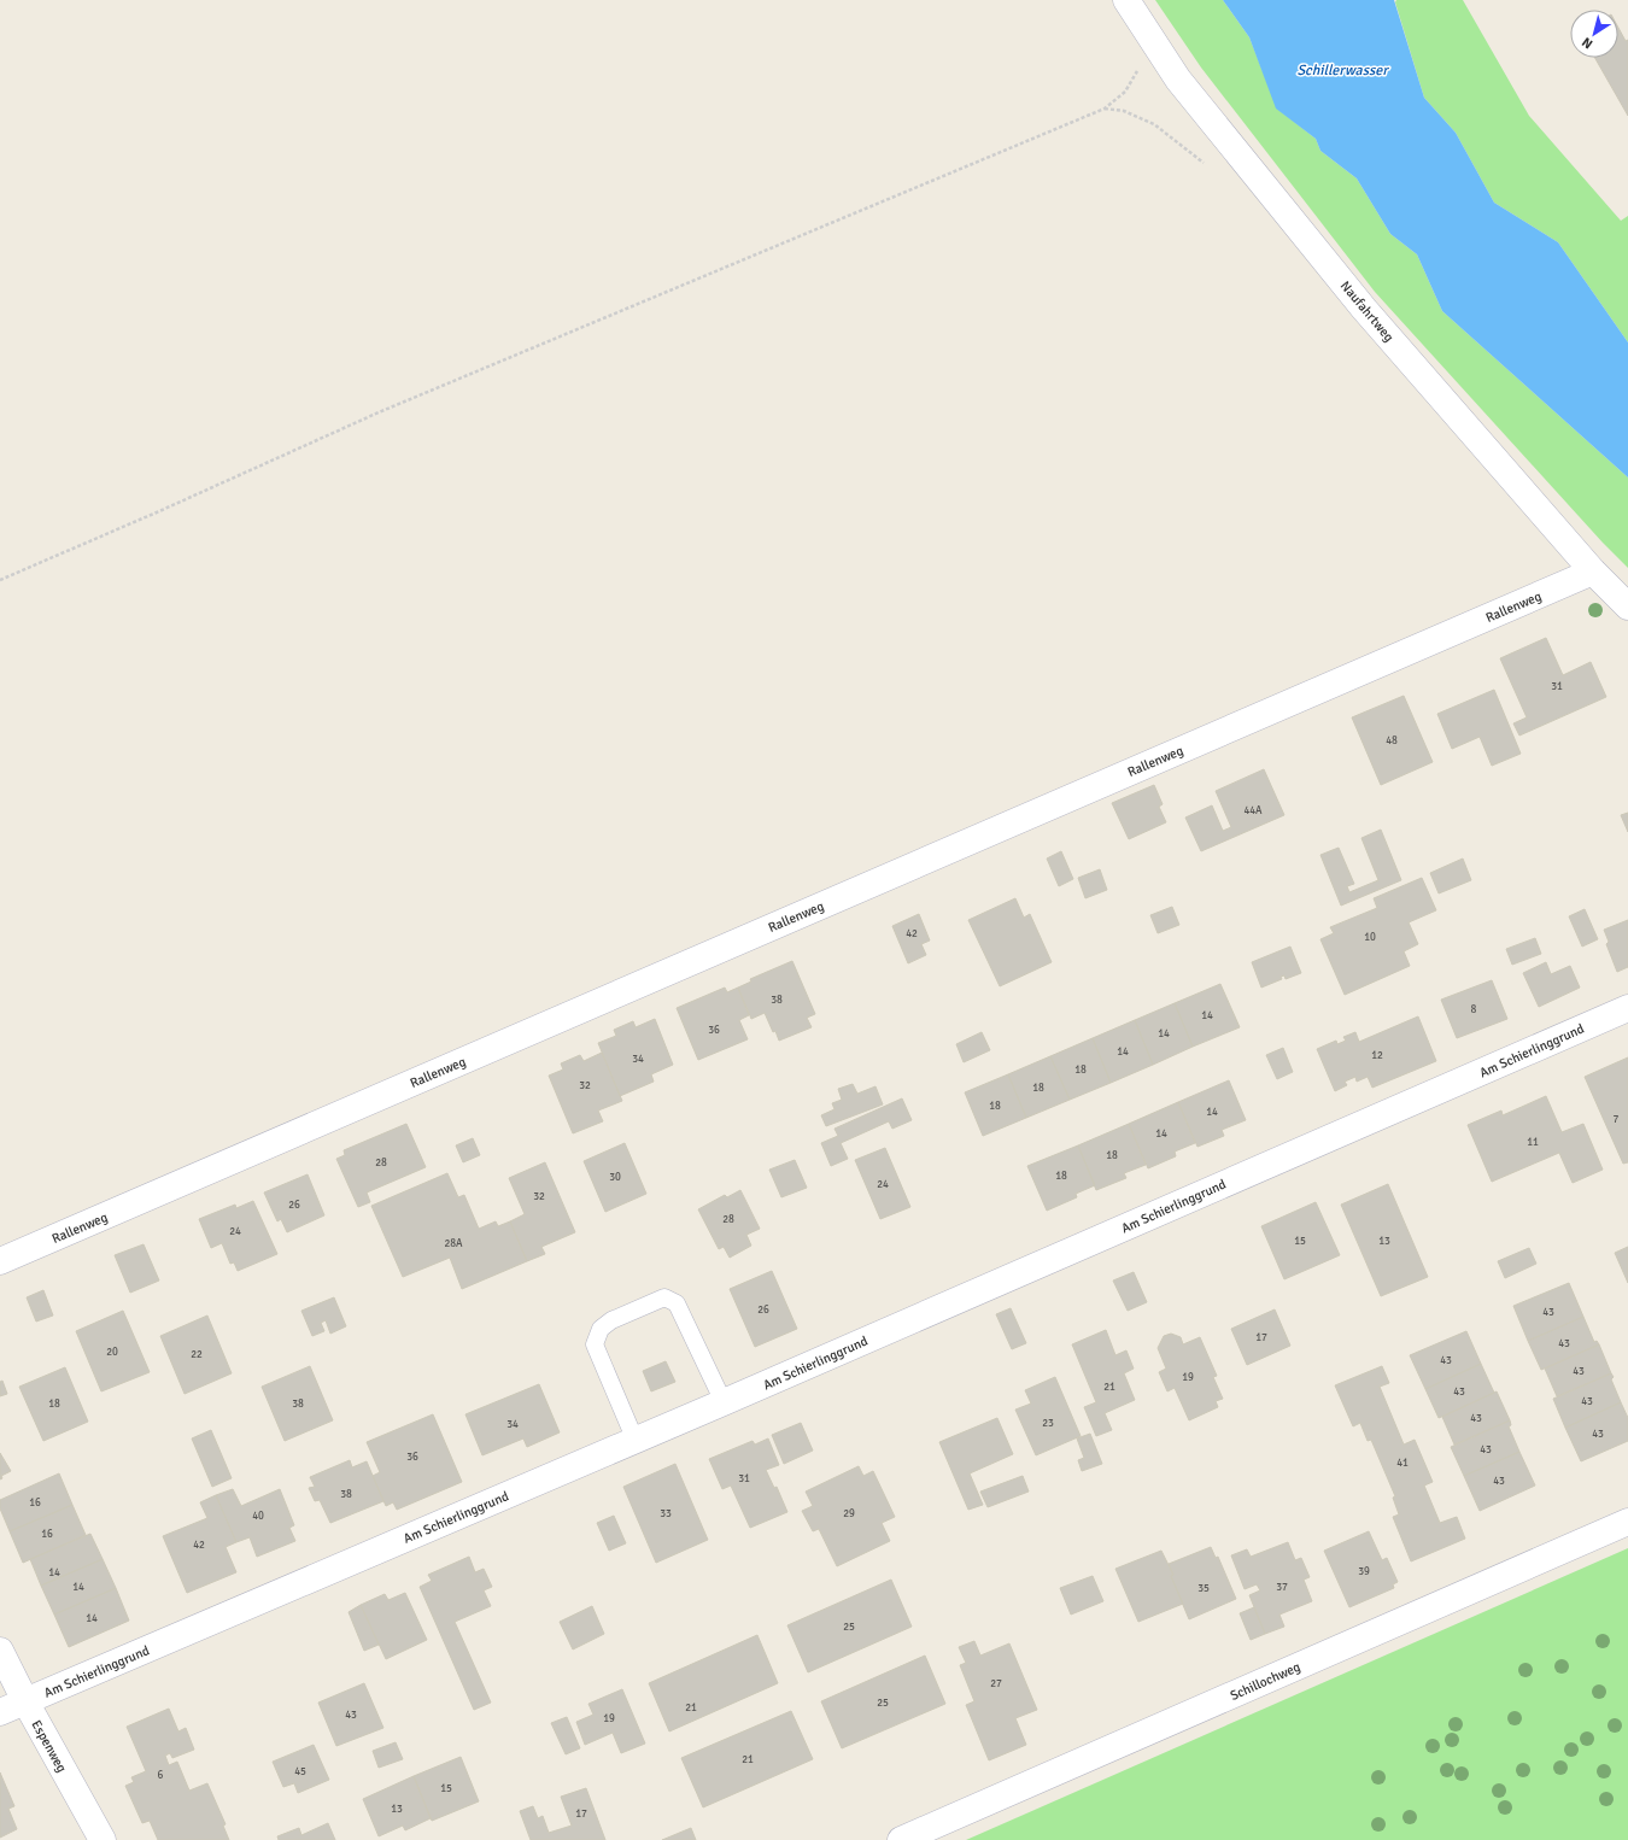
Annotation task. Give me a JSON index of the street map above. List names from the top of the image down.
{
  "streets": {
    "street": [
      "Naufahrtweg",
      "Rallenweg",
      "Am Schierlinggrund",
      "Schillochweg",
      "Espenweg"
    ]
  },
  "crossings": [
    ["Naufahrtweg", "Rallenweg"],
    ["Am Schierlinggrund", "Espenweg"]
  ],
  "water": ["Schillerwasser"],
  "house_numbers": [
    "31",
    "48",
    "44A",
    "42",
    "10",
    "38",
    "8",
    "14",
    "36",
    "14",
    "14",
    "12",
    "34",
    "18",
    "32",
    "18",
    "18",
    "14",
    "7",
    "14",
    "11",
    "18",
    "28",
    "18",
    "30",
    "24",
    "32",
    "26",
    "28",
    "24",
    "15",
    "13",
    "28A",
    "26",
    "43",
    "17",
    "43",
    "20",
    "22",
    "43",
    "43",
    "19",
    "21",
    "43",
    "43",
    "18",
    "38",
    "43",
    "23",
    "34",
    "43",
    "43",
    "36",
    "41",
    "31",
    "43",
    "38",
    "16",
    "33",
    "29",
    "40",
    "16",
    "42",
    "39",
    "14",
    "14",
    "37",
    "35",
    "14",
    "25",
    "27",
    "25",
    "21",
    "43",
    "19",
    "21",
    "45",
    "6",
    "15",
    "13",
    "17"
  ],
  "north": "bottom left"
}
